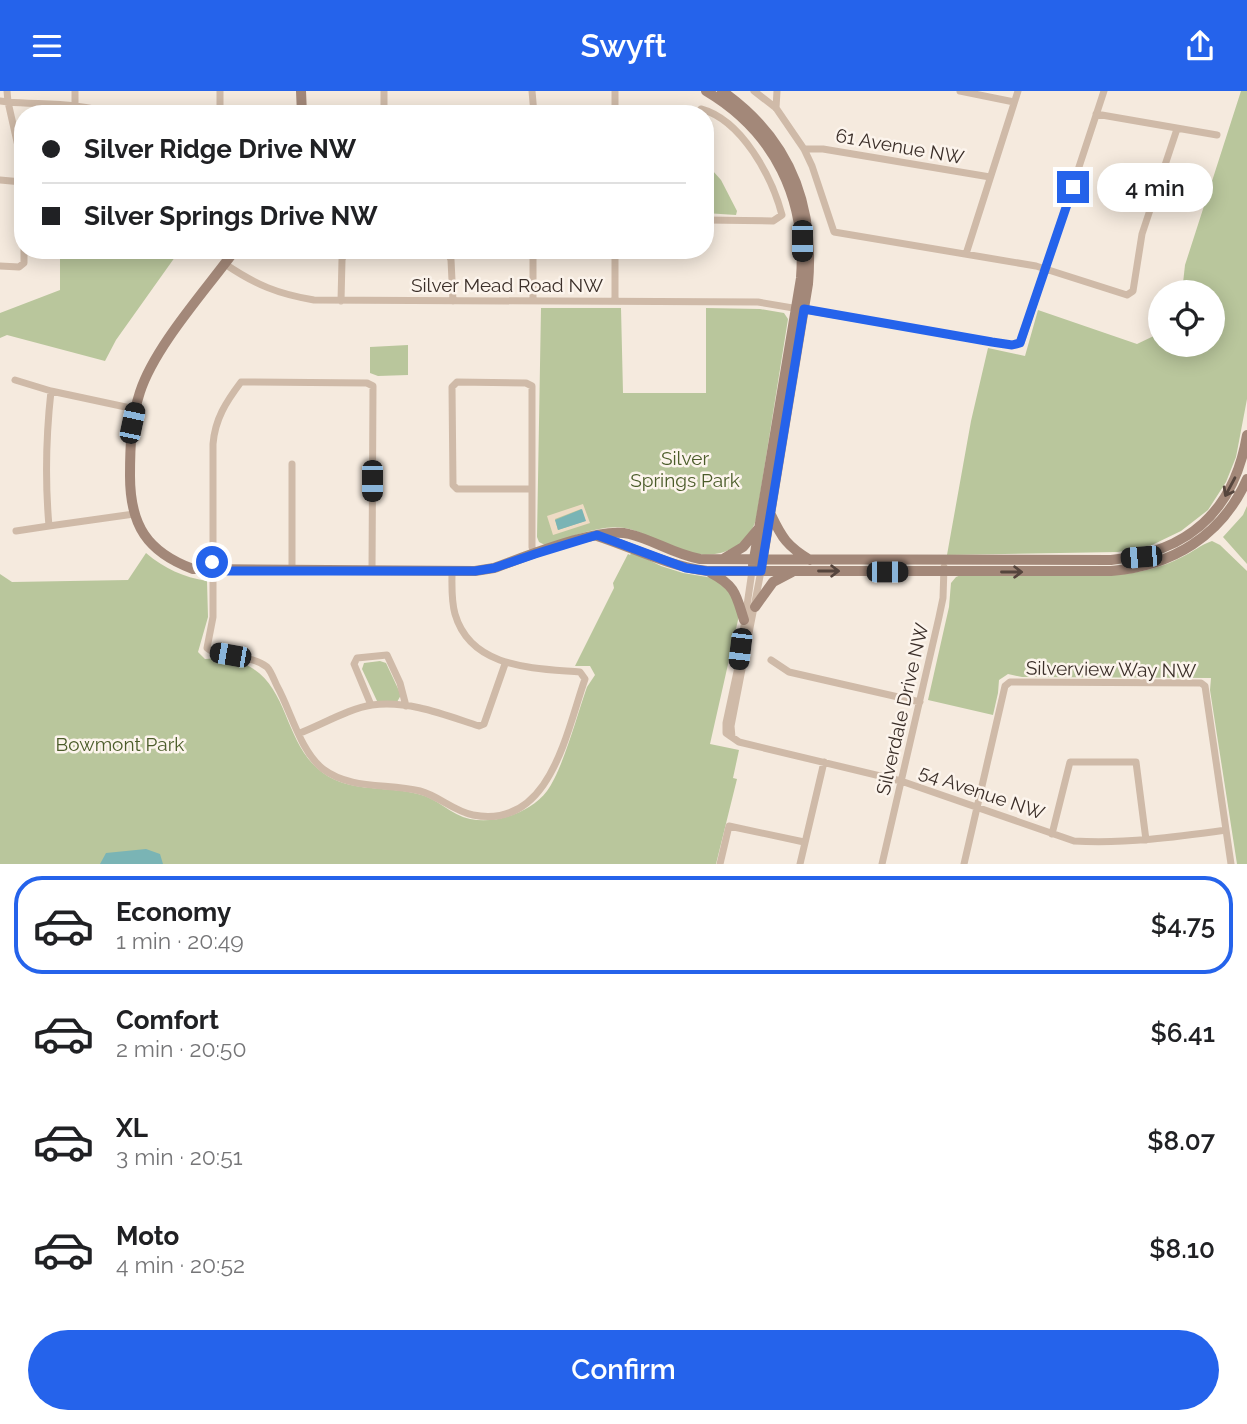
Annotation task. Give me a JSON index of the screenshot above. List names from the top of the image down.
{
  "streets": {
    "street": [
      "61 Avenue NW",
      "Silver Mead Road NW",
      "Silverview Way NW",
      "Silverdale Drive NW",
      "54 Avenue NW"
    ]
  },
  "crossings": [
    ["Silverview Way NW", "54 Avenue NW"],
    ["Silverdale Drive NW", "54 Avenue NW"]
  ],
  "parks": ["Silver Springs Park", "Bowmont Park"],
  "page": {
    "header": "Swyft",
    "banner": ["Silver Ridge Drive NW", "Silver Springs Drive NW"],
    "bubble": "4 min",
    "list": [
      {
        "name": "Economy",
        "note": "1 min · 20:49",
        "value": "$4.75"
      },
      {
        "name": "Comfort",
        "note": "2 min · 20:50",
        "value": "$6.41"
      },
      {
        "name": "XL",
        "note": "3 min · 20:51",
        "value": "$8.07"
      },
      {
        "name": "Moto",
        "note": "4 min · 20:52",
        "value": "$8.10"
      }
    ],
    "buttons": "Confirm"
  }
}
